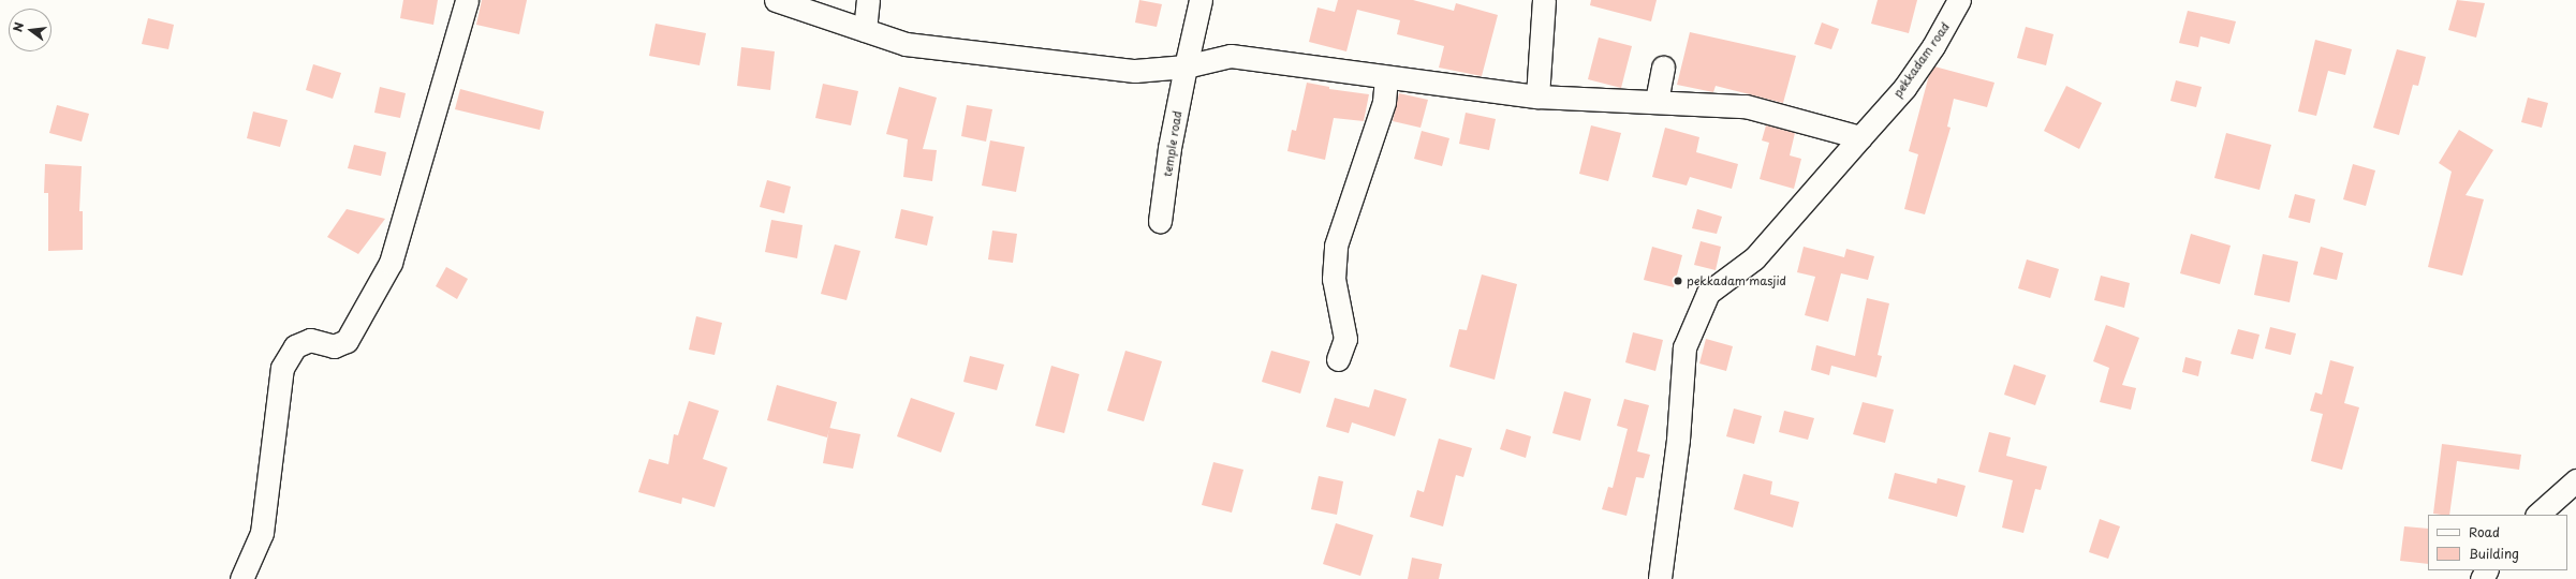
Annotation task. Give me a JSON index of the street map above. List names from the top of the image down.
{
  "streets": {
    "street": ["pekkadam road", "temple road"]
  },
  "places": ["pekkadam masjid"],
  "legend": ["Road", "Building"],
  "north": "left"
}
